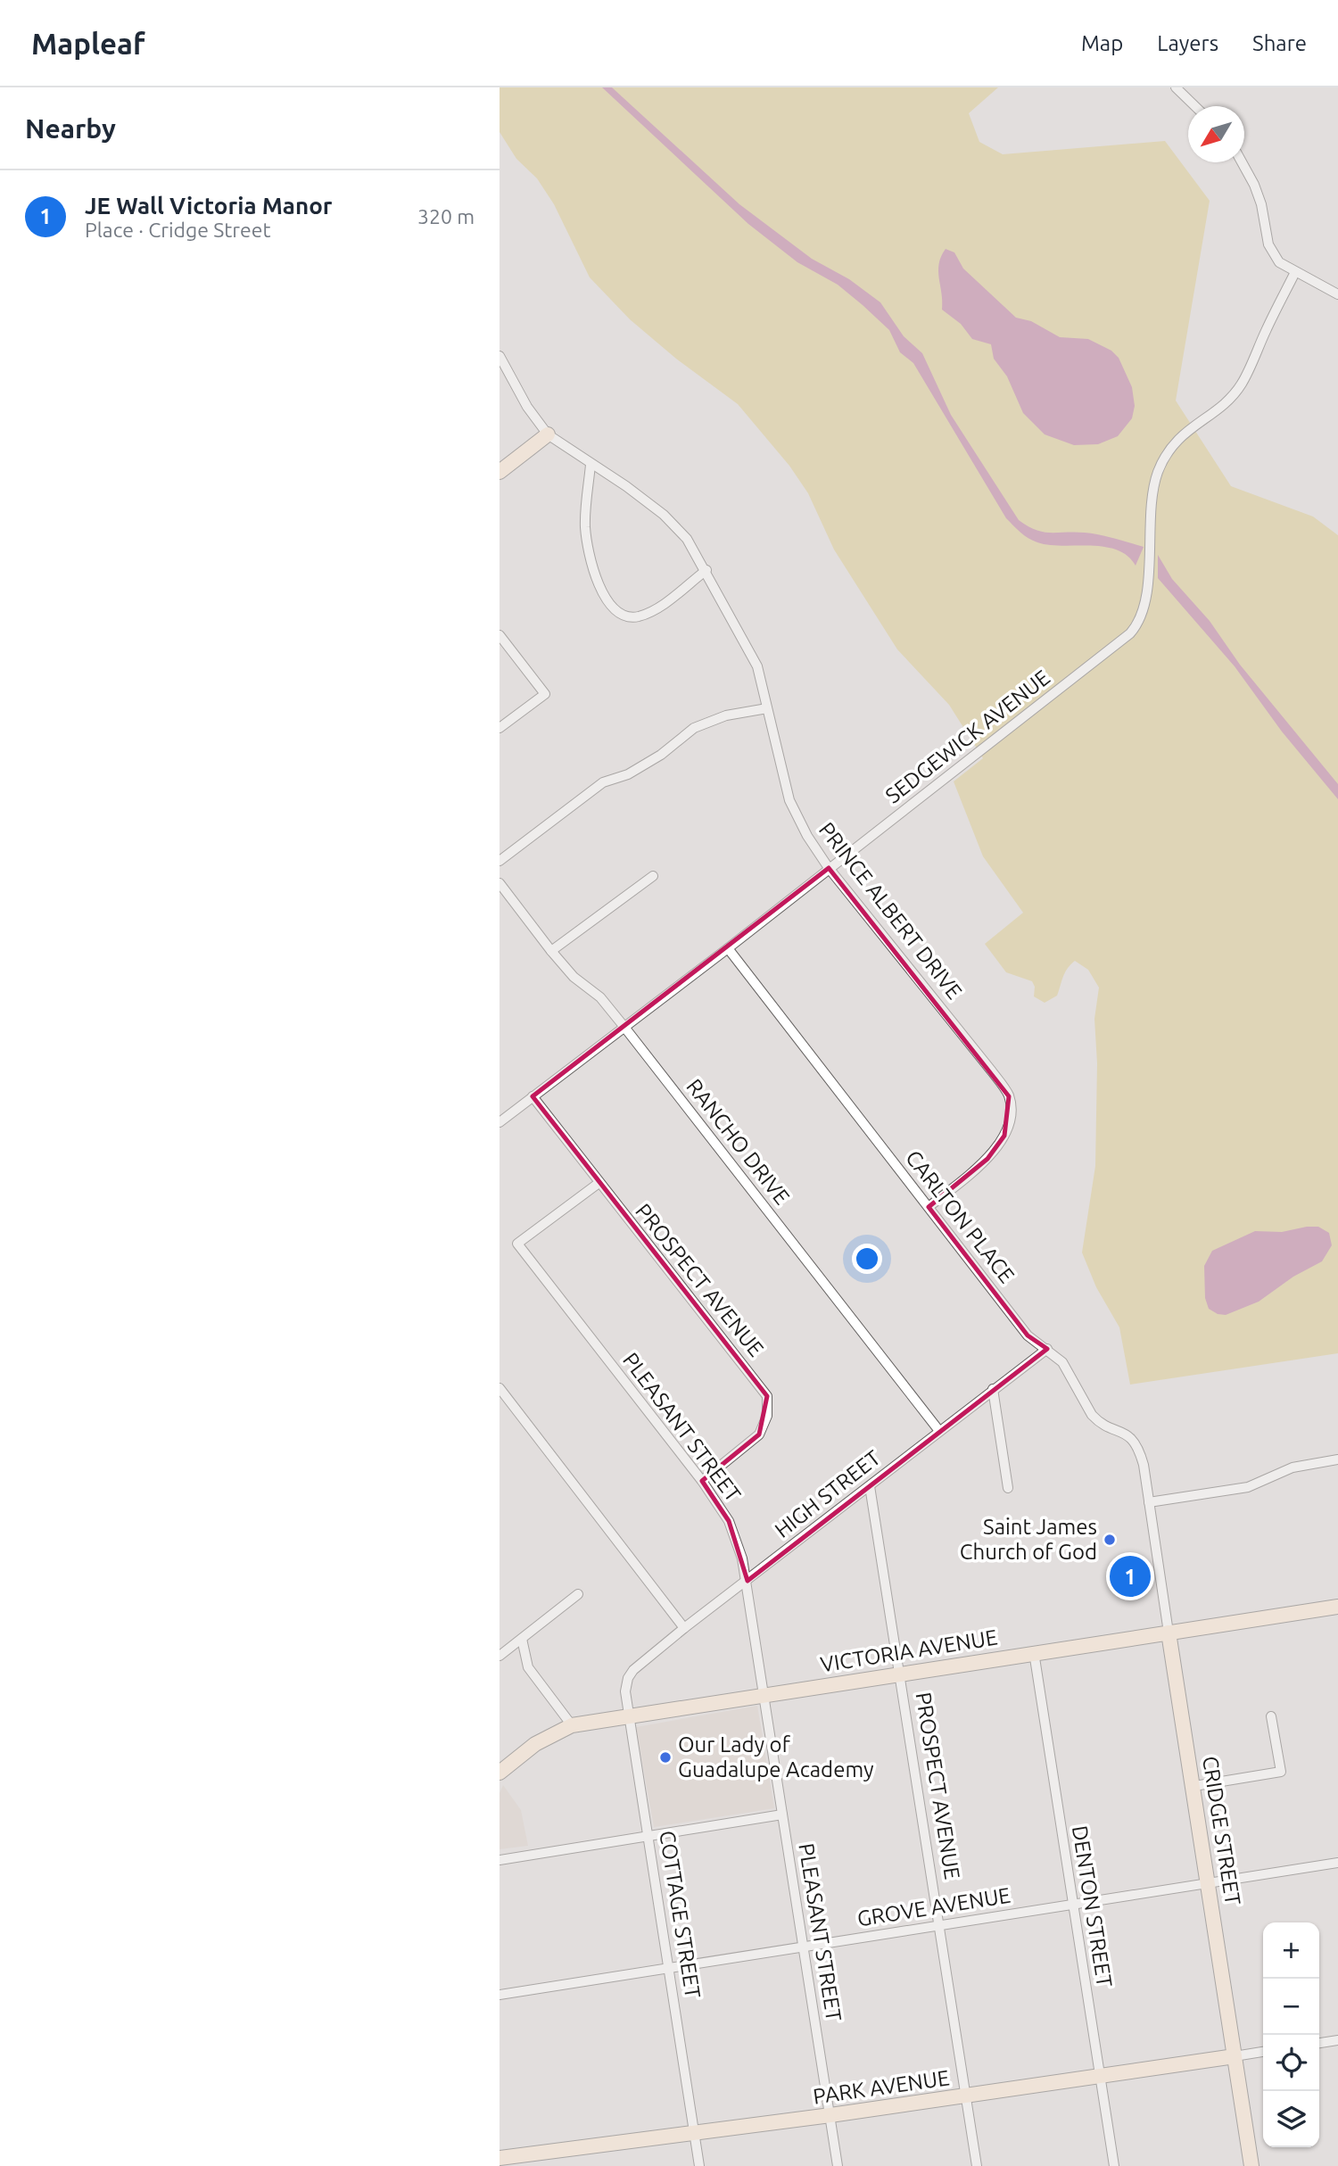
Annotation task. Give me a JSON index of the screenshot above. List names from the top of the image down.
{
  "streets": {
    "street": [
      "SEDGEWICK AVENUE",
      "PRINCE ALBERT DRIVE",
      "RANCHO DRIVE",
      "CARLTON PLACE",
      "PROSPECT AVENUE",
      "PLEASANT STREET",
      "HIGH STREET",
      "VICTORIA AVENUE",
      "CRIDGE STREET",
      "DENTON STREET",
      "GROVE AVENUE",
      "COTTAGE STREET",
      "PARK AVENUE"
    ]
  },
  "crossings": [
    ["SEDGEWICK AVENUE", "PRINCE ALBERT DRIVE"],
    ["SEDGEWICK AVENUE", "RANCHO DRIVE"],
    ["SEDGEWICK AVENUE", "CARLTON PLACE"],
    ["SEDGEWICK AVENUE", "PROSPECT AVENUE"],
    ["PRINCE ALBERT DRIVE", "CARLTON PLACE"],
    ["RANCHO DRIVE", "HIGH STREET"],
    ["CARLTON PLACE", "HIGH STREET"],
    ["CARLTON PLACE", "CRIDGE STREET"],
    ["PROSPECT AVENUE", "PLEASANT STREET"],
    ["PROSPECT AVENUE", "HIGH STREET"],
    ["PROSPECT AVENUE", "VICTORIA AVENUE"],
    ["PROSPECT AVENUE", "GROVE AVENUE"],
    ["PROSPECT AVENUE", "PARK AVENUE"],
    ["PLEASANT STREET", "HIGH STREET"],
    ["PLEASANT STREET", "VICTORIA AVENUE"],
    ["PLEASANT STREET", "GROVE AVENUE"],
    ["PLEASANT STREET", "PARK AVENUE"],
    ["HIGH STREET", "COTTAGE STREET"],
    ["VICTORIA AVENUE", "CRIDGE STREET"],
    ["VICTORIA AVENUE", "DENTON STREET"],
    ["VICTORIA AVENUE", "COTTAGE STREET"],
    ["CRIDGE STREET", "GROVE AVENUE"],
    ["CRIDGE STREET", "PARK AVENUE"],
    ["DENTON STREET", "GROVE AVENUE"],
    ["DENTON STREET", "PARK AVENUE"],
    ["GROVE AVENUE", "COTTAGE STREET"],
    ["COTTAGE STREET", "PARK AVENUE"]
  ],
  "places": ["Saint James Church of God", "Our Lady of Guadalupe Academy"],
  "north": "bottom left",
  "page": {
    "header": "Mapleaf",
    "nav": ["Map", "Layers", "Share"],
    "heading": "Nearby",
    "list": [
      {
        "mark": "1",
        "name": "JE Wall Victoria Manor",
        "note": "Place · Cridge Street",
        "value": "320 m"
      }
    ],
    "pins": "1",
    "map_buttons": ["+", "−"]
  }
}
